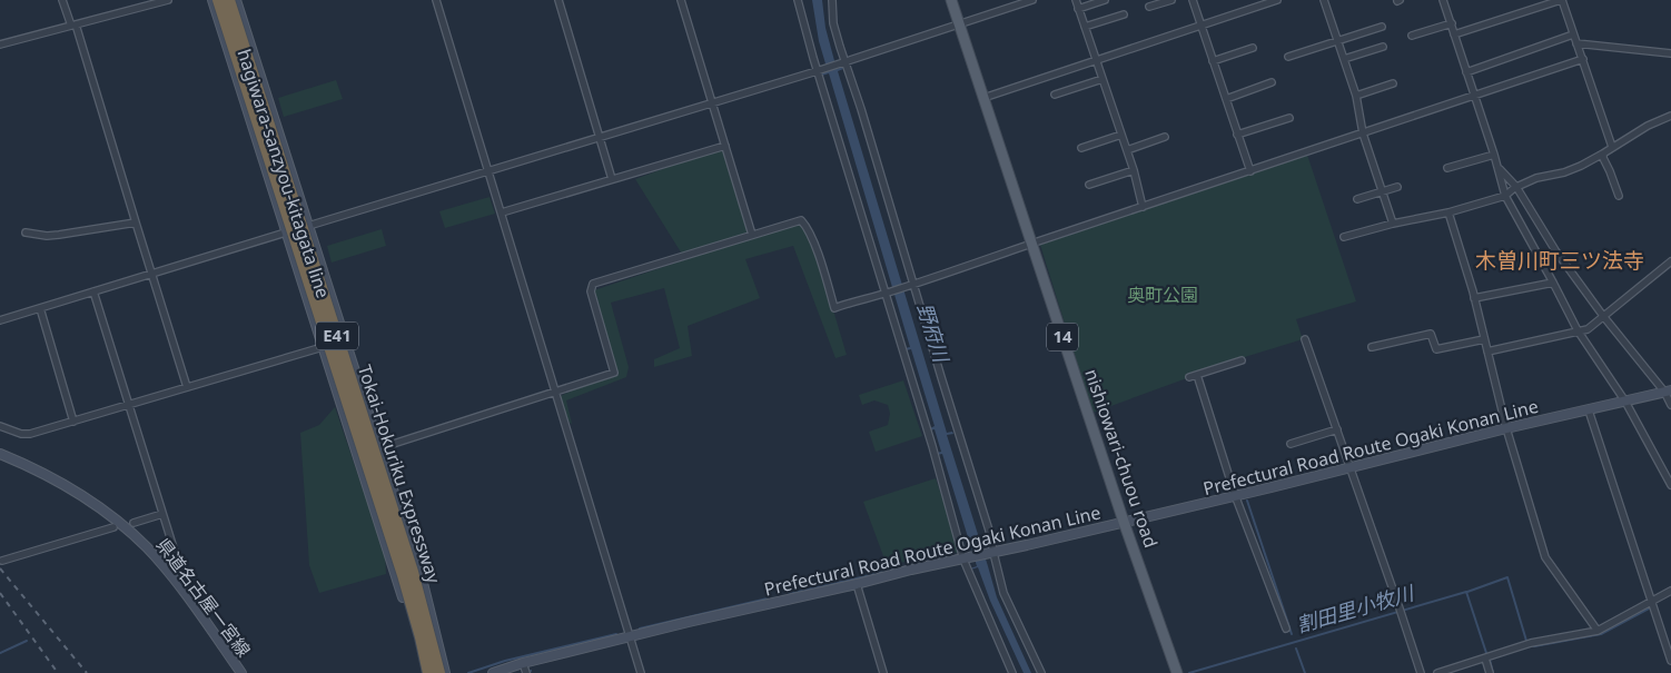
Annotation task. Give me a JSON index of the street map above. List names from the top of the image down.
{
  "streets": {
    "highway": ["E41", "Tokai-Hokuriku Expressway"],
    "main road": [
      "hagiwara-sanzyou-kitagata line",
      "14",
      "Prefectural Road Route Ogaki Konan Line",
      "nishiowari-chuou road",
      "県道名古屋一宮線"
    ]
  },
  "crossings": [
    ["hagiwara-sanzyou-kitagata line", "Tokai-Hokuriku Expressway"],
    ["Prefectural Road Route Ogaki Konan Line", "nishiowari-chuou road"]
  ],
  "districts": ["木曽川町三ツ法寺"],
  "water": ["野府川", "割田里小牧川"],
  "parks": ["奥町公園"]
}
